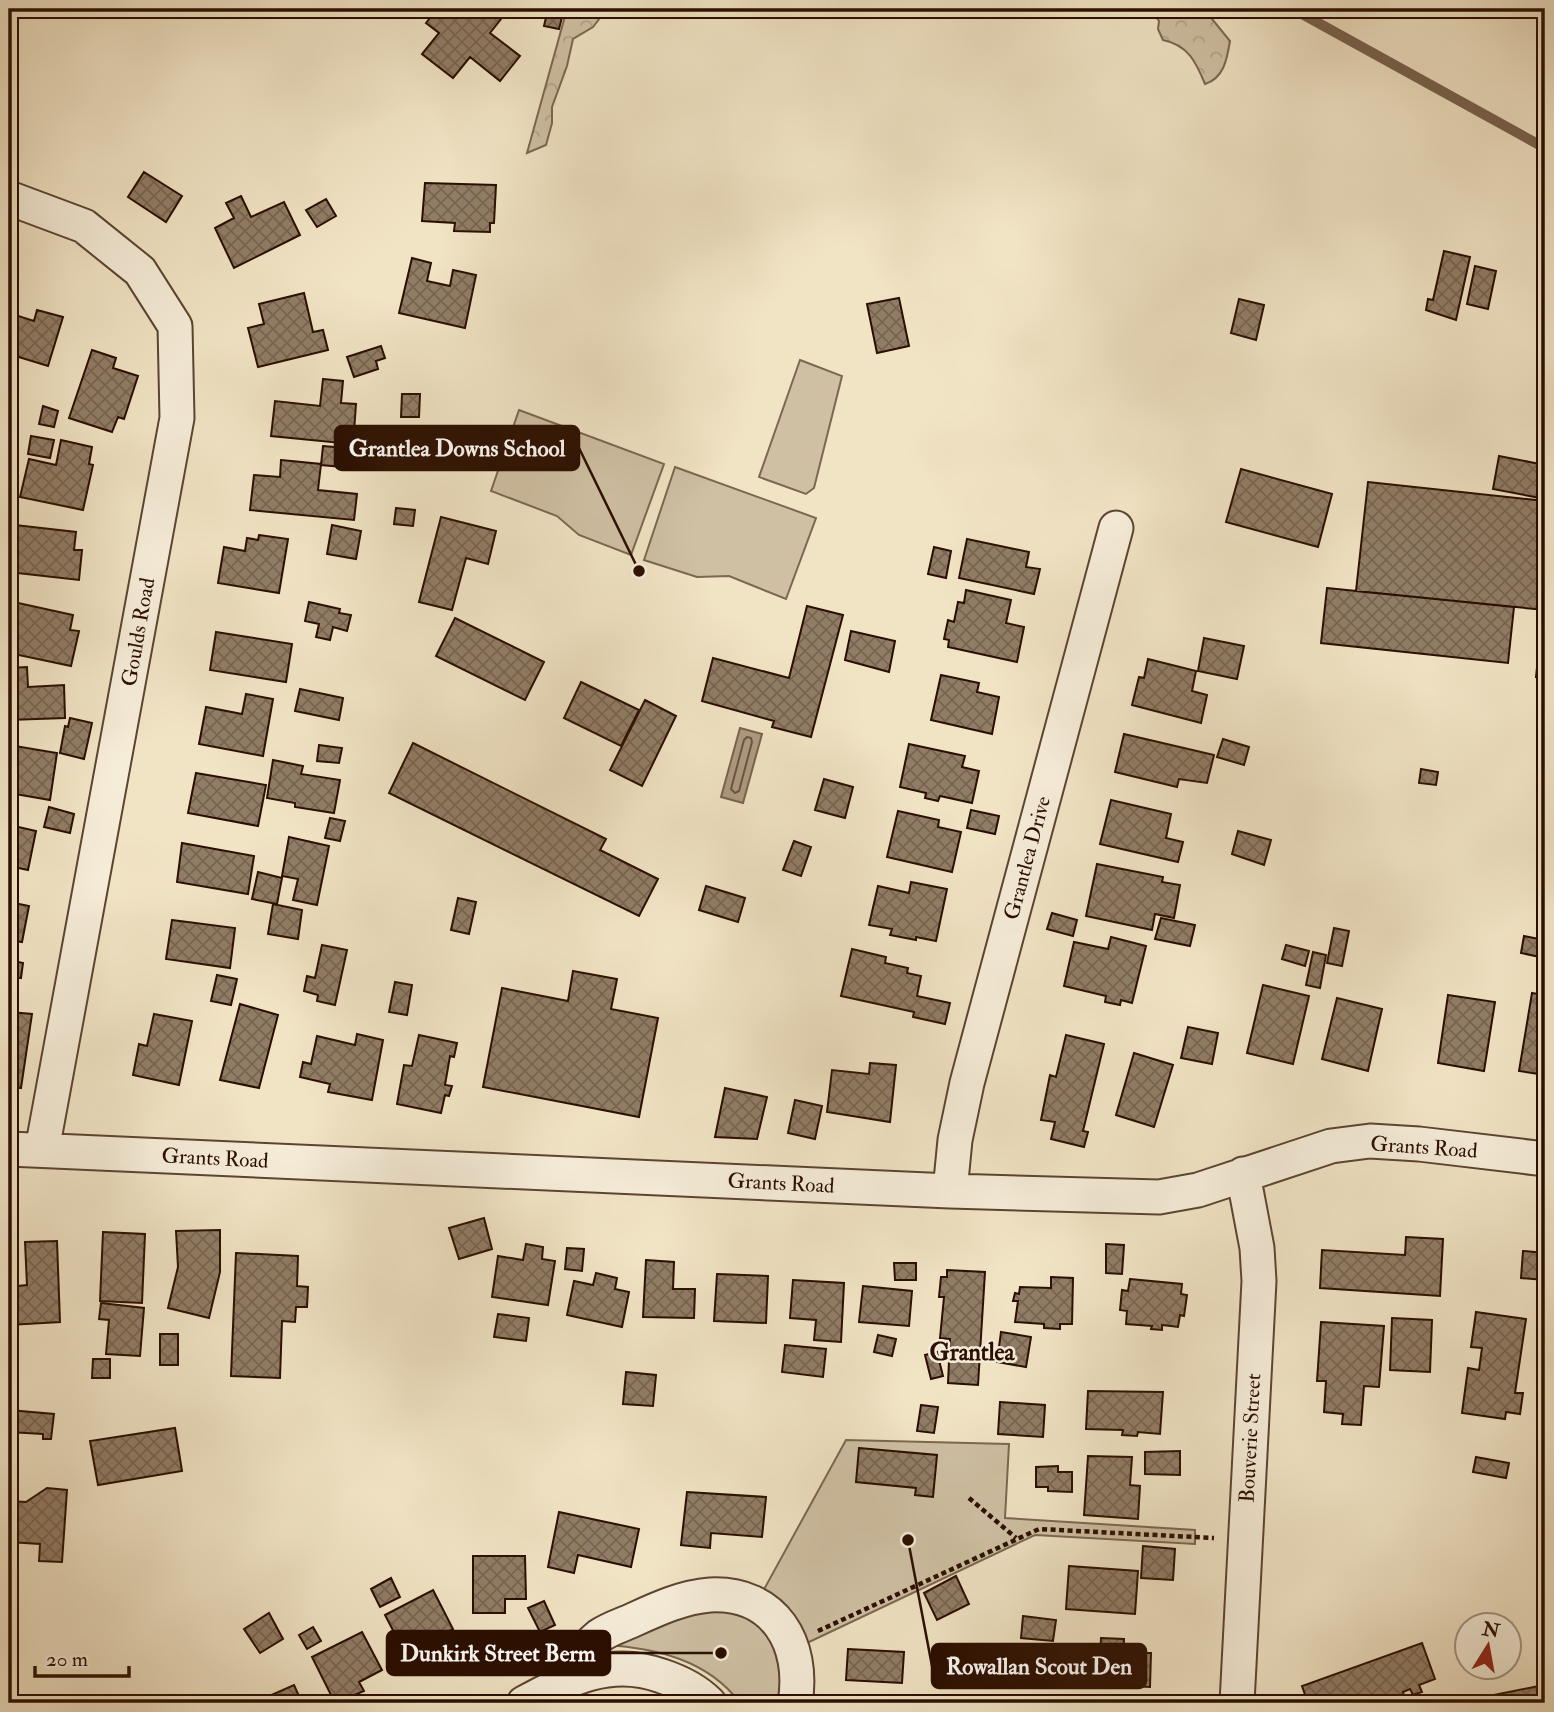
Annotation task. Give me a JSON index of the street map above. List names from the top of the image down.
{
  "streets": {
    "street": [
      "Goulds Road",
      "Grantlea Drive",
      "Grants Road",
      "Bouverie Street"
    ]
  },
  "crossings": [
    ["Goulds Road", "Grants Road"],
    ["Grantlea Drive", "Grants Road"],
    ["Grants Road", "Bouverie Street"]
  ],
  "districts": ["Grantlea"],
  "places": ["Grantlea Downs School", "Rowallan Scout Den", "Dunkirk Street Berm"],
  "scale_bar": "20 m",
  "north": "top"
}
